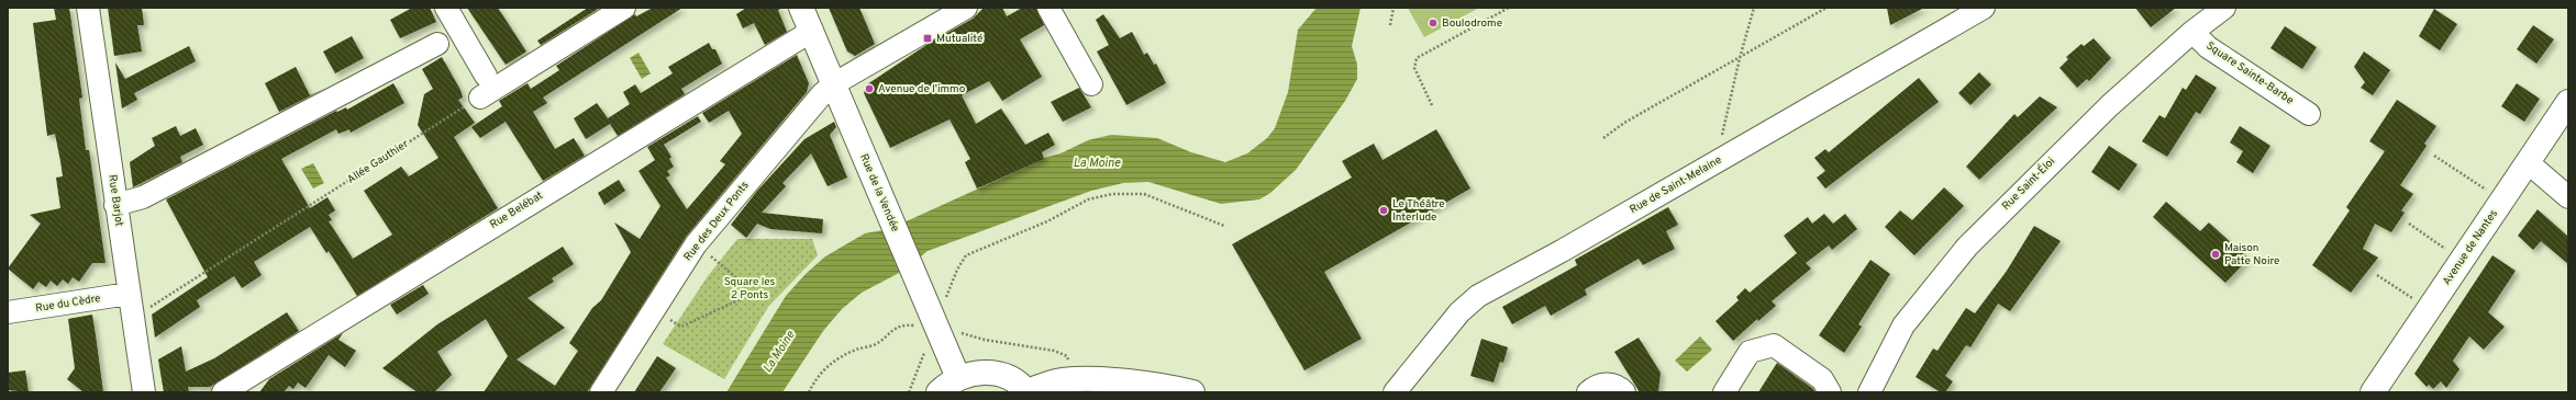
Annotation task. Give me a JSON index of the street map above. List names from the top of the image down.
{
  "streets": {
    "main road": ["Rue de la Vendée", "Avenue de Nantes"],
    "street": [
      "Square Sainte-Barbe",
      "Rue Saint-Éloi",
      "Rue de Saint-Melaine",
      "Rue Barjot",
      "Rue Belébat",
      "Rue des Deux Ponts",
      "Rue du Cèdre"
    ],
    "path": ["Allée Gauthier"]
  },
  "crossings": [
    ["Square Sainte-Barbe", "Rue Saint-Éloi"],
    ["Allée Gauthier", "Rue Barjot"],
    ["Rue de la Vendée", "Rue Belébat"],
    ["Rue de la Vendée", "Rue des Deux Ponts"],
    ["Rue Barjot", "Rue du Cèdre"]
  ],
  "water": ["La Moine"],
  "parks": ["Square les 2 Ponts"],
  "places": {
    "other": [
      "Boulodrome",
      "Avenue de l'immo",
      "Le Théâtre Interlude",
      "Maison Patte Noire"
    ],
    "transit": ["Mutualité"]
  }
}
